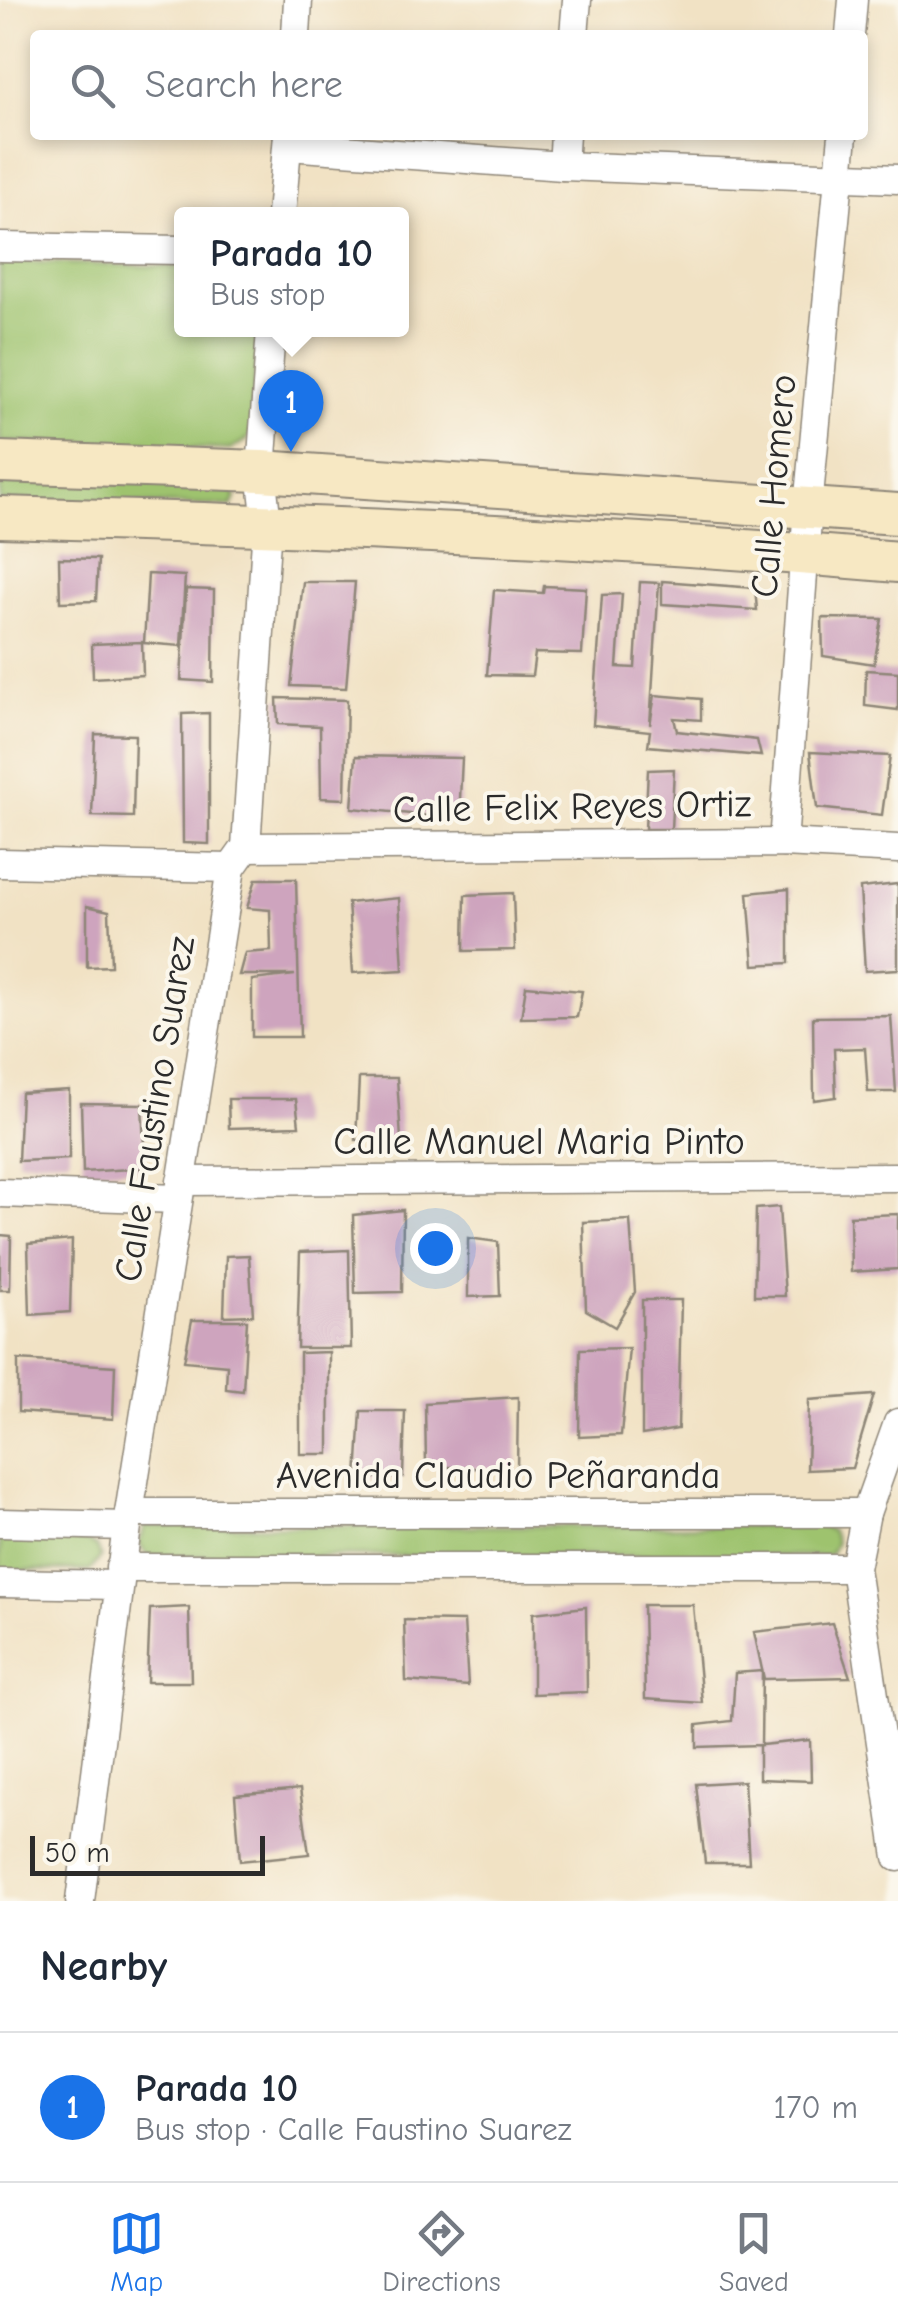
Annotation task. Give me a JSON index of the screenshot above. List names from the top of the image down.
{
  "streets": {
    "street": [
      "Calle Homero",
      "Calle Felix Reyes Ortiz",
      "Calle Faustino Suarez",
      "Calle Manuel Maria Pinto",
      "Avenida Claudio Peñaranda"
    ]
  },
  "crossings": [
    ["Calle Homero", "Calle Felix Reyes Ortiz"],
    ["Calle Felix Reyes Ortiz", "Calle Faustino Suarez"],
    ["Calle Faustino Suarez", "Calle Manuel Maria Pinto"],
    ["Calle Faustino Suarez", "Avenida Claudio Peñaranda"]
  ],
  "scale_bar": "50 m",
  "page": {
    "search": "Search here",
    "popup": ["Parada 10", "Bus stop"],
    "pins": "1",
    "scale": "50 m",
    "heading": "Nearby",
    "list": [
      {
        "mark": "1",
        "name": "Parada 10",
        "note": "Bus stop · Calle Faustino Suarez",
        "value": "170 m"
      }
    ],
    "nav": ["Map", "Directions", "Saved"]
  }
}
